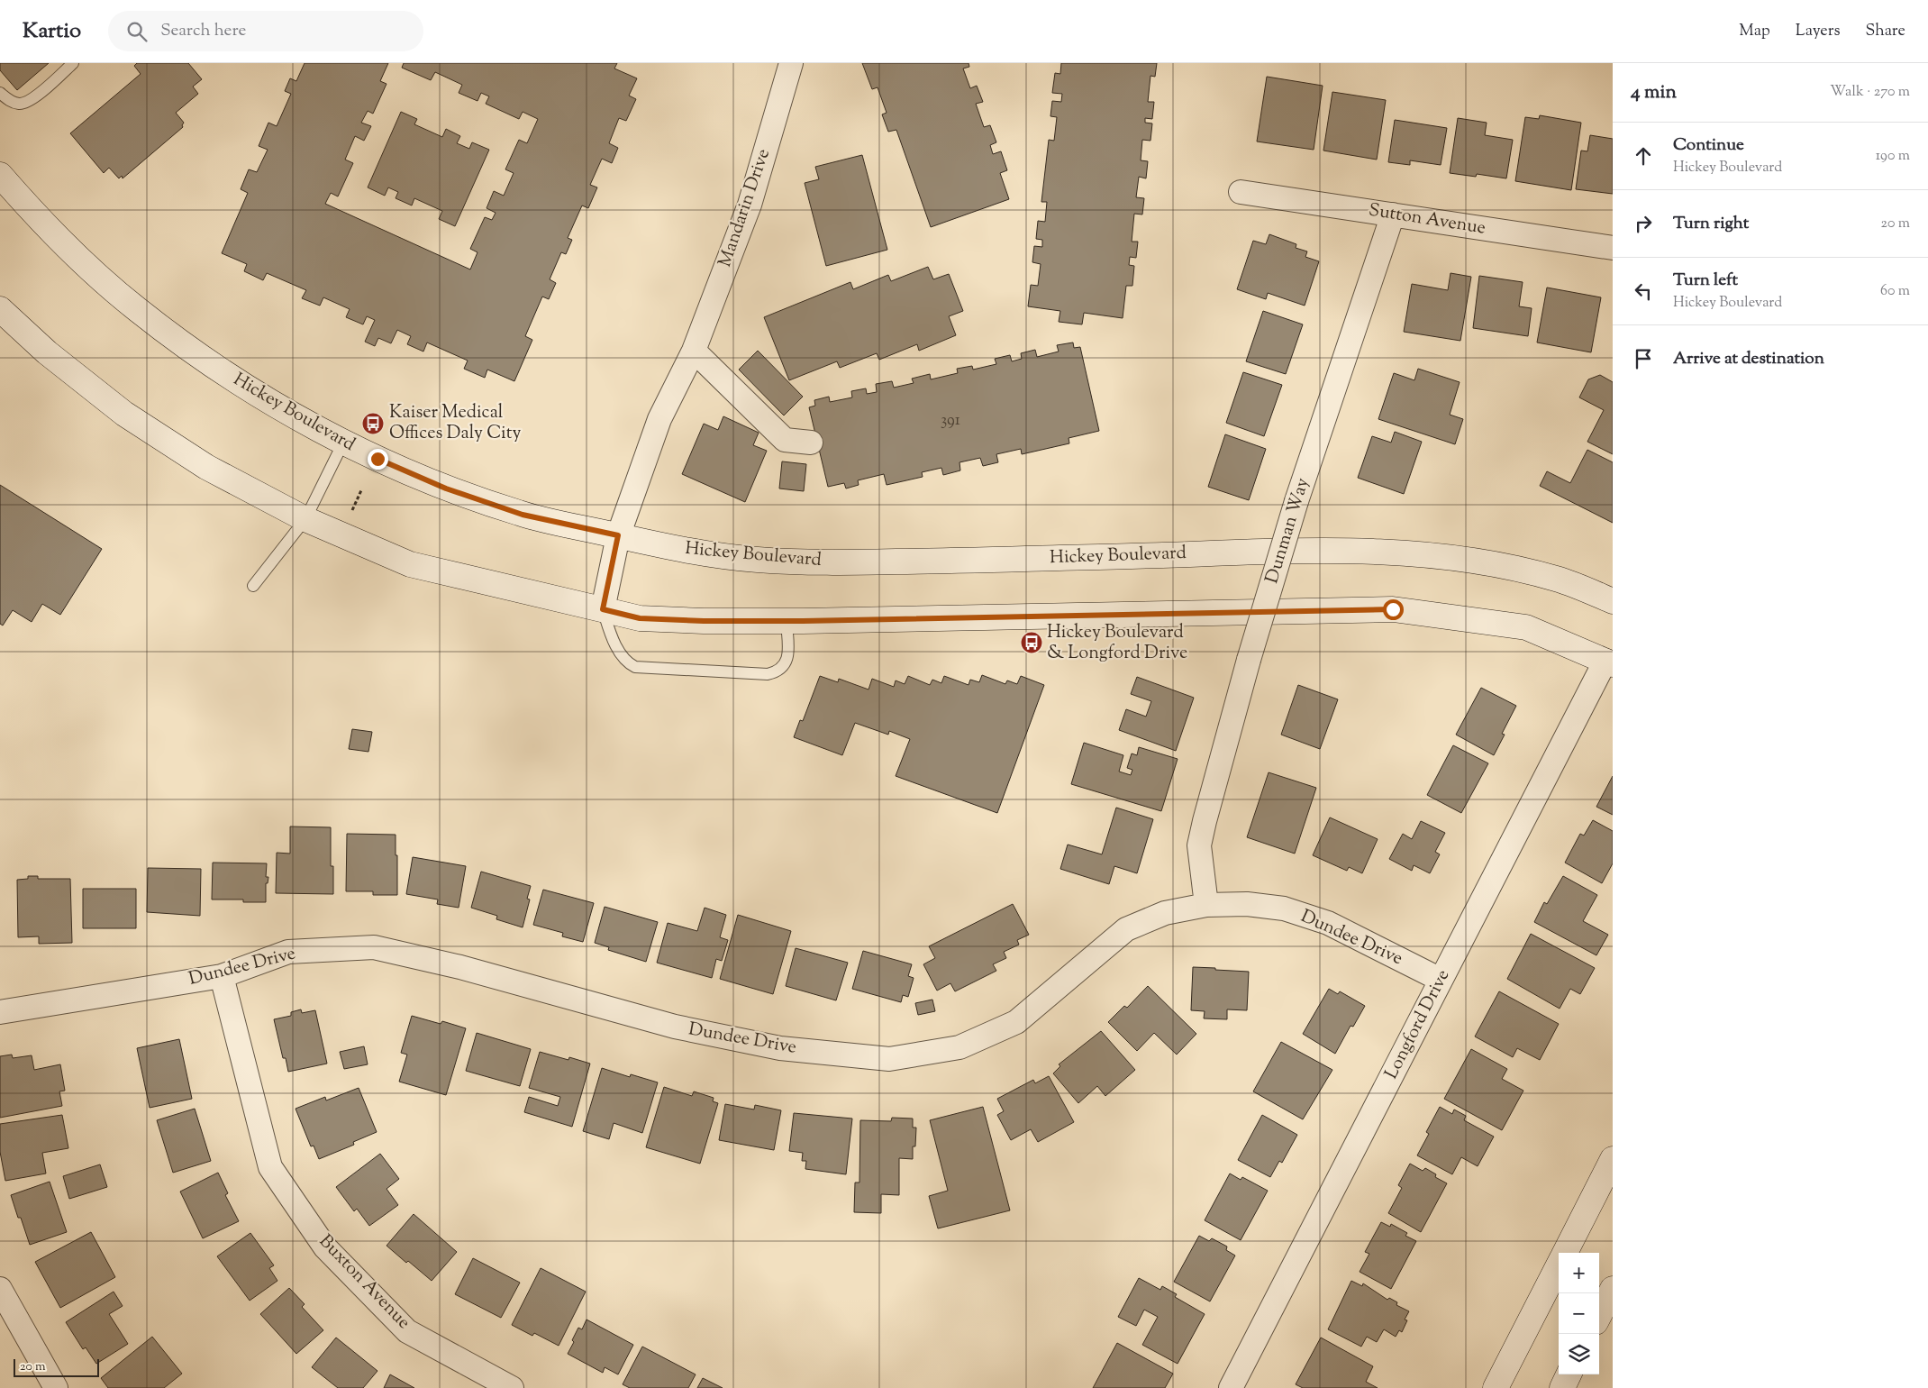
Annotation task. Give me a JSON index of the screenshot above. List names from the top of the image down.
{
  "streets": {
    "main road": ["Hickey Boulevard"],
    "street": [
      "Mandarin Drive",
      "Sutton Avenue",
      "Dunman Way",
      "Dundee Drive",
      "Longford Drive",
      "Buxton Avenue"
    ]
  },
  "crossings": [
    ["Mandarin Drive", "Hickey Boulevard"],
    ["Sutton Avenue", "Dunman Way"],
    ["Dunman Way", "Dundee Drive"],
    ["Dundee Drive", "Longford Drive"],
    ["Dundee Drive", "Buxton Avenue"]
  ],
  "places": {
    "bus stop": ["Kaiser Medical Offices Daly City", "Hickey Boulevard & Longford Drive"]
  },
  "house_numbers": ["391"],
  "scale_bar": "20 m",
  "page": {
    "header": "Kartio",
    "search": "Search here",
    "nav": ["Map", "Layers", "Share"],
    "heading": ["4 min", "Walk · 270 m"],
    "list": [
      ["Continue", "Hickey Boulevard", "190 m"],
      ["Turn right", "20 m"],
      ["Turn left", "Hickey Boulevard", "60 m"],
      "Arrive at destination"
    ],
    "map_buttons": ["+", "−"],
    "scale": "20 m"
  }
}
